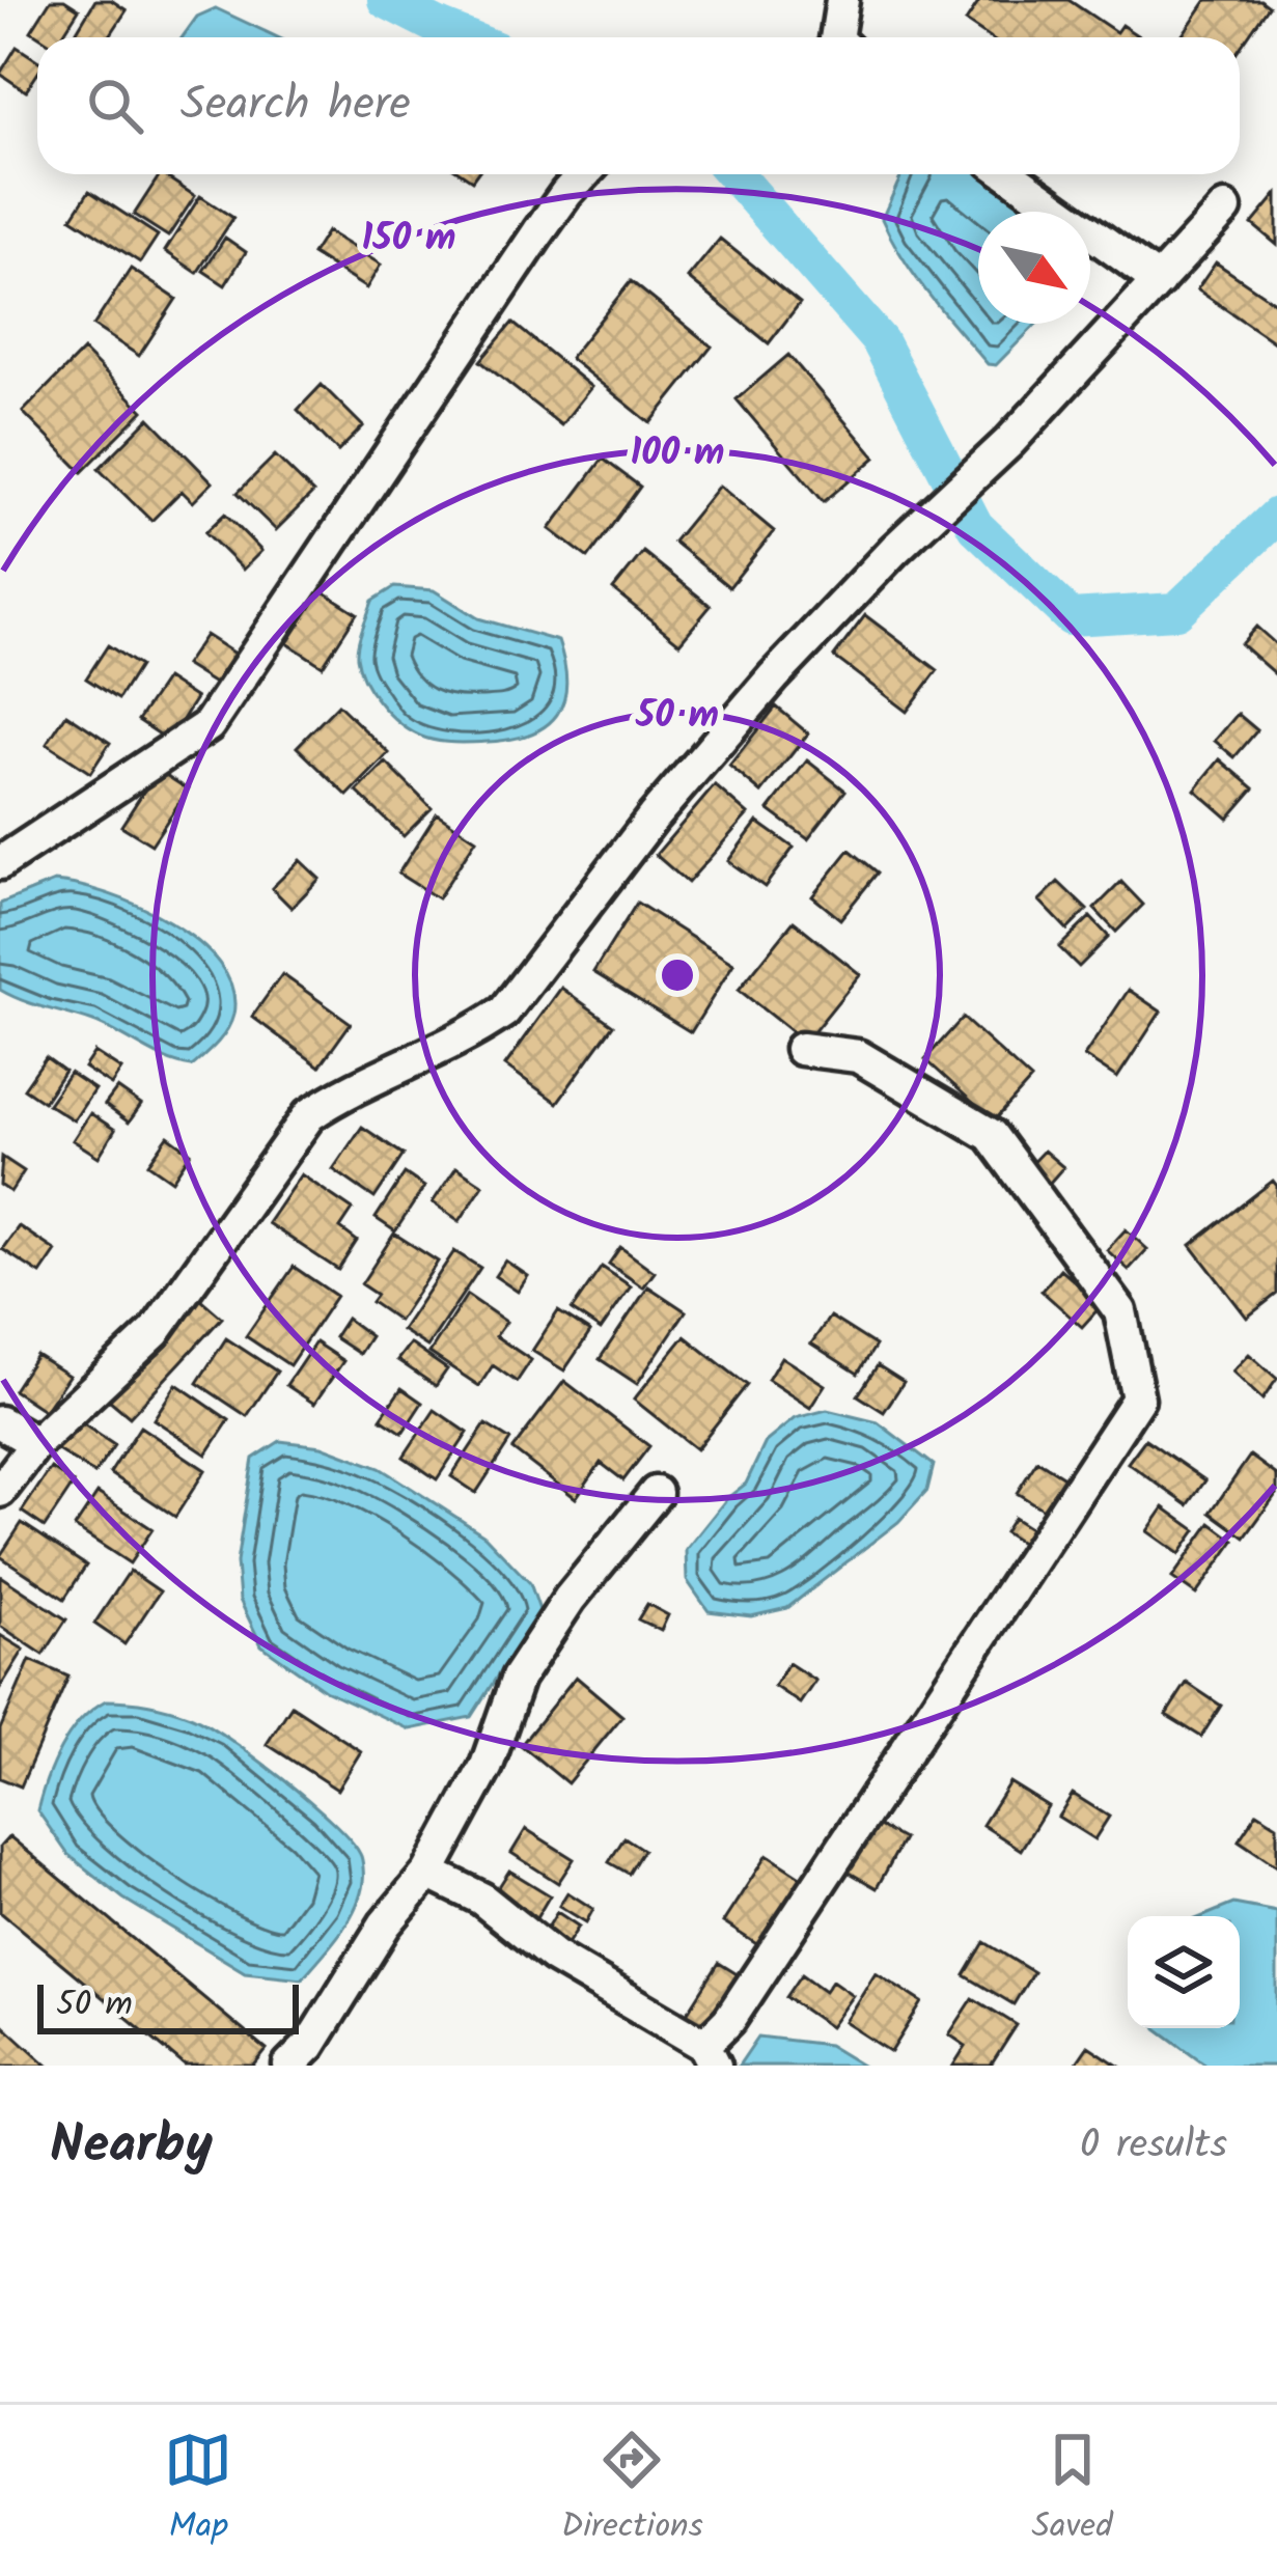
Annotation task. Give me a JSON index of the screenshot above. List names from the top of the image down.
{
  "scale_bar": "50 m",
  "north": "bottom right",
  "page": {
    "search": "Search here",
    "scale": "50 m",
    "heading": ["Nearby", "0 results"],
    "nav": ["Map", "Directions", "Saved"]
  },
  "rings": ["150 m", "100 m", "50 m"]
}
